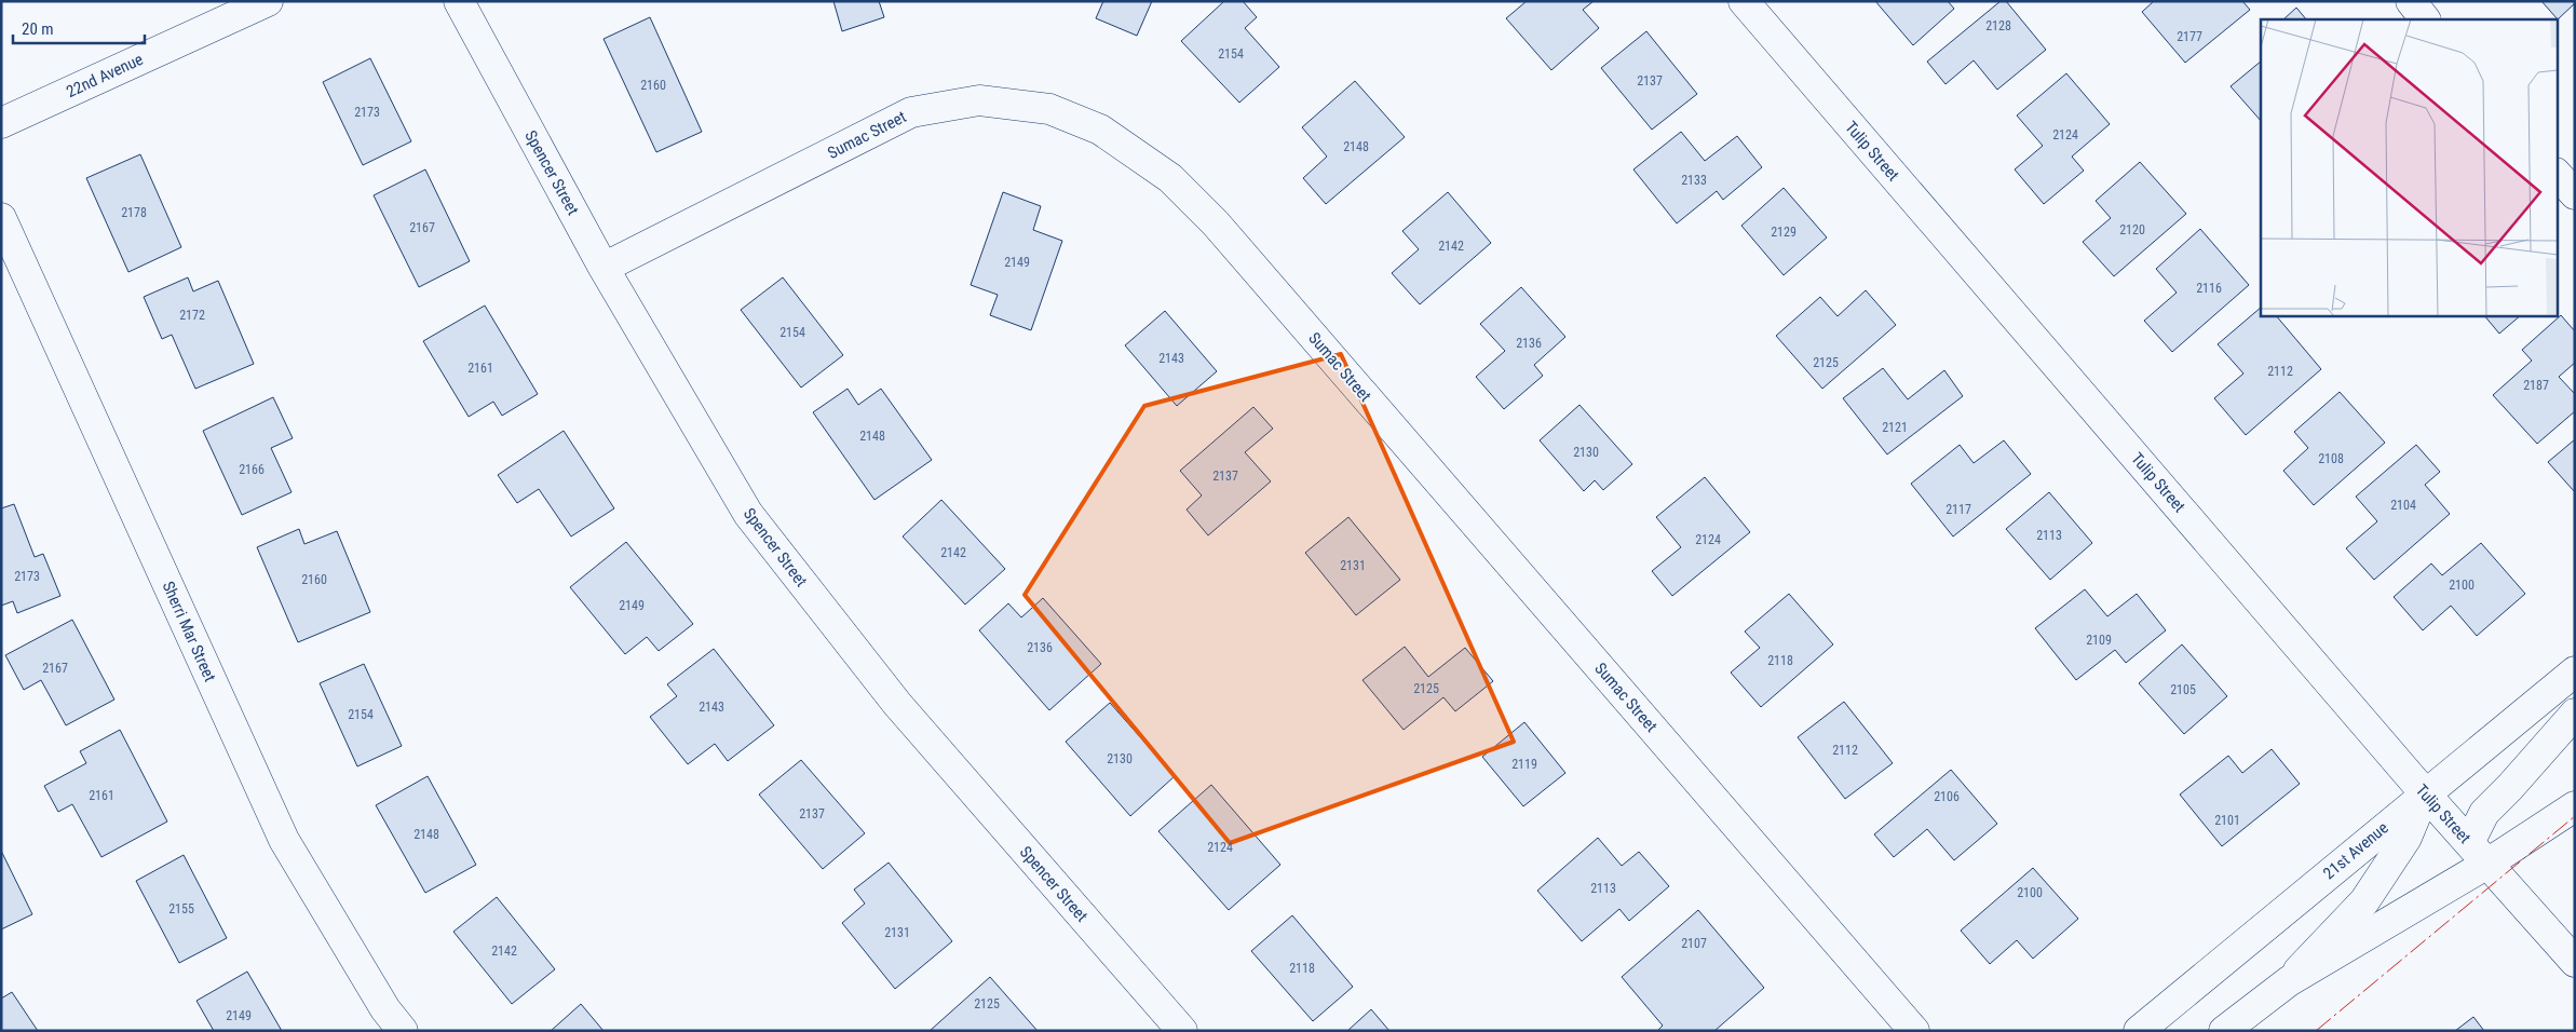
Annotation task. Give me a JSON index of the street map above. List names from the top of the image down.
{
  "streets": {
    "street": [
      "22nd Avenue",
      "Sumac Street",
      "Tulip Street",
      "Spencer Street",
      "Sherri Mar Street",
      "21st Avenue"
    ]
  },
  "crossings": [
    ["Sumac Street", "Spencer Street"],
    ["Tulip Street", "21st Avenue"]
  ],
  "house_numbers": [
    "2128",
    "2177",
    "2154",
    "2137",
    "2160",
    "2173",
    "2124",
    "2148",
    "2133",
    "2178",
    "2167",
    "2120",
    "2129",
    "2142",
    "2149",
    "2116",
    "2172",
    "2154",
    "2136",
    "2143",
    "2125",
    "2161",
    "2112",
    "2187",
    "2121",
    "2148",
    "2130",
    "2108",
    "2166",
    "2137",
    "2104",
    "2117",
    "2113",
    "2124",
    "2142",
    "2131",
    "2173",
    "2160",
    "2100",
    "2149",
    "2109",
    "2136",
    "2118",
    "2167",
    "2125",
    "2105",
    "2143",
    "2154",
    "2112",
    "2130",
    "2119",
    "2161",
    "2106",
    "2137",
    "2101",
    "2148",
    "2124",
    "2113",
    "2100",
    "2155",
    "2131",
    "2107",
    "2142",
    "2118",
    "2125",
    "2149"
  ],
  "scale_bar": "20 m"
}
